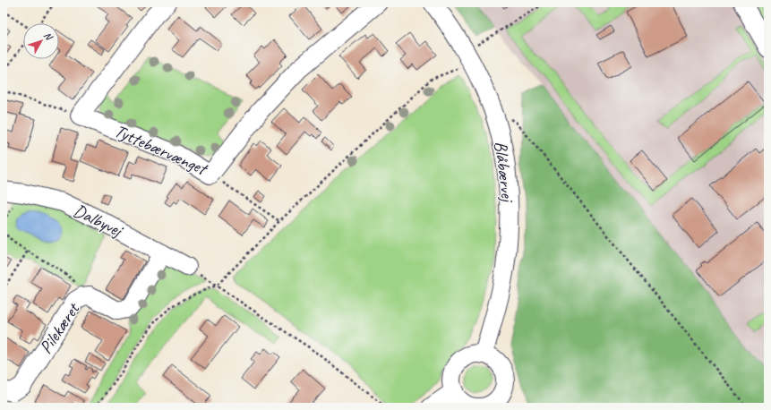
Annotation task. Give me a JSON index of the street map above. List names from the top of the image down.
{
  "streets": {
    "street": [
      "Tyttebærvænget",
      "Blåbærvej",
      "Dalbyvej",
      "Pilekæret"
    ]
  },
  "crossings": [
    ["Dalbyvej", "Pilekæret"]
  ],
  "north": "top right"
}
